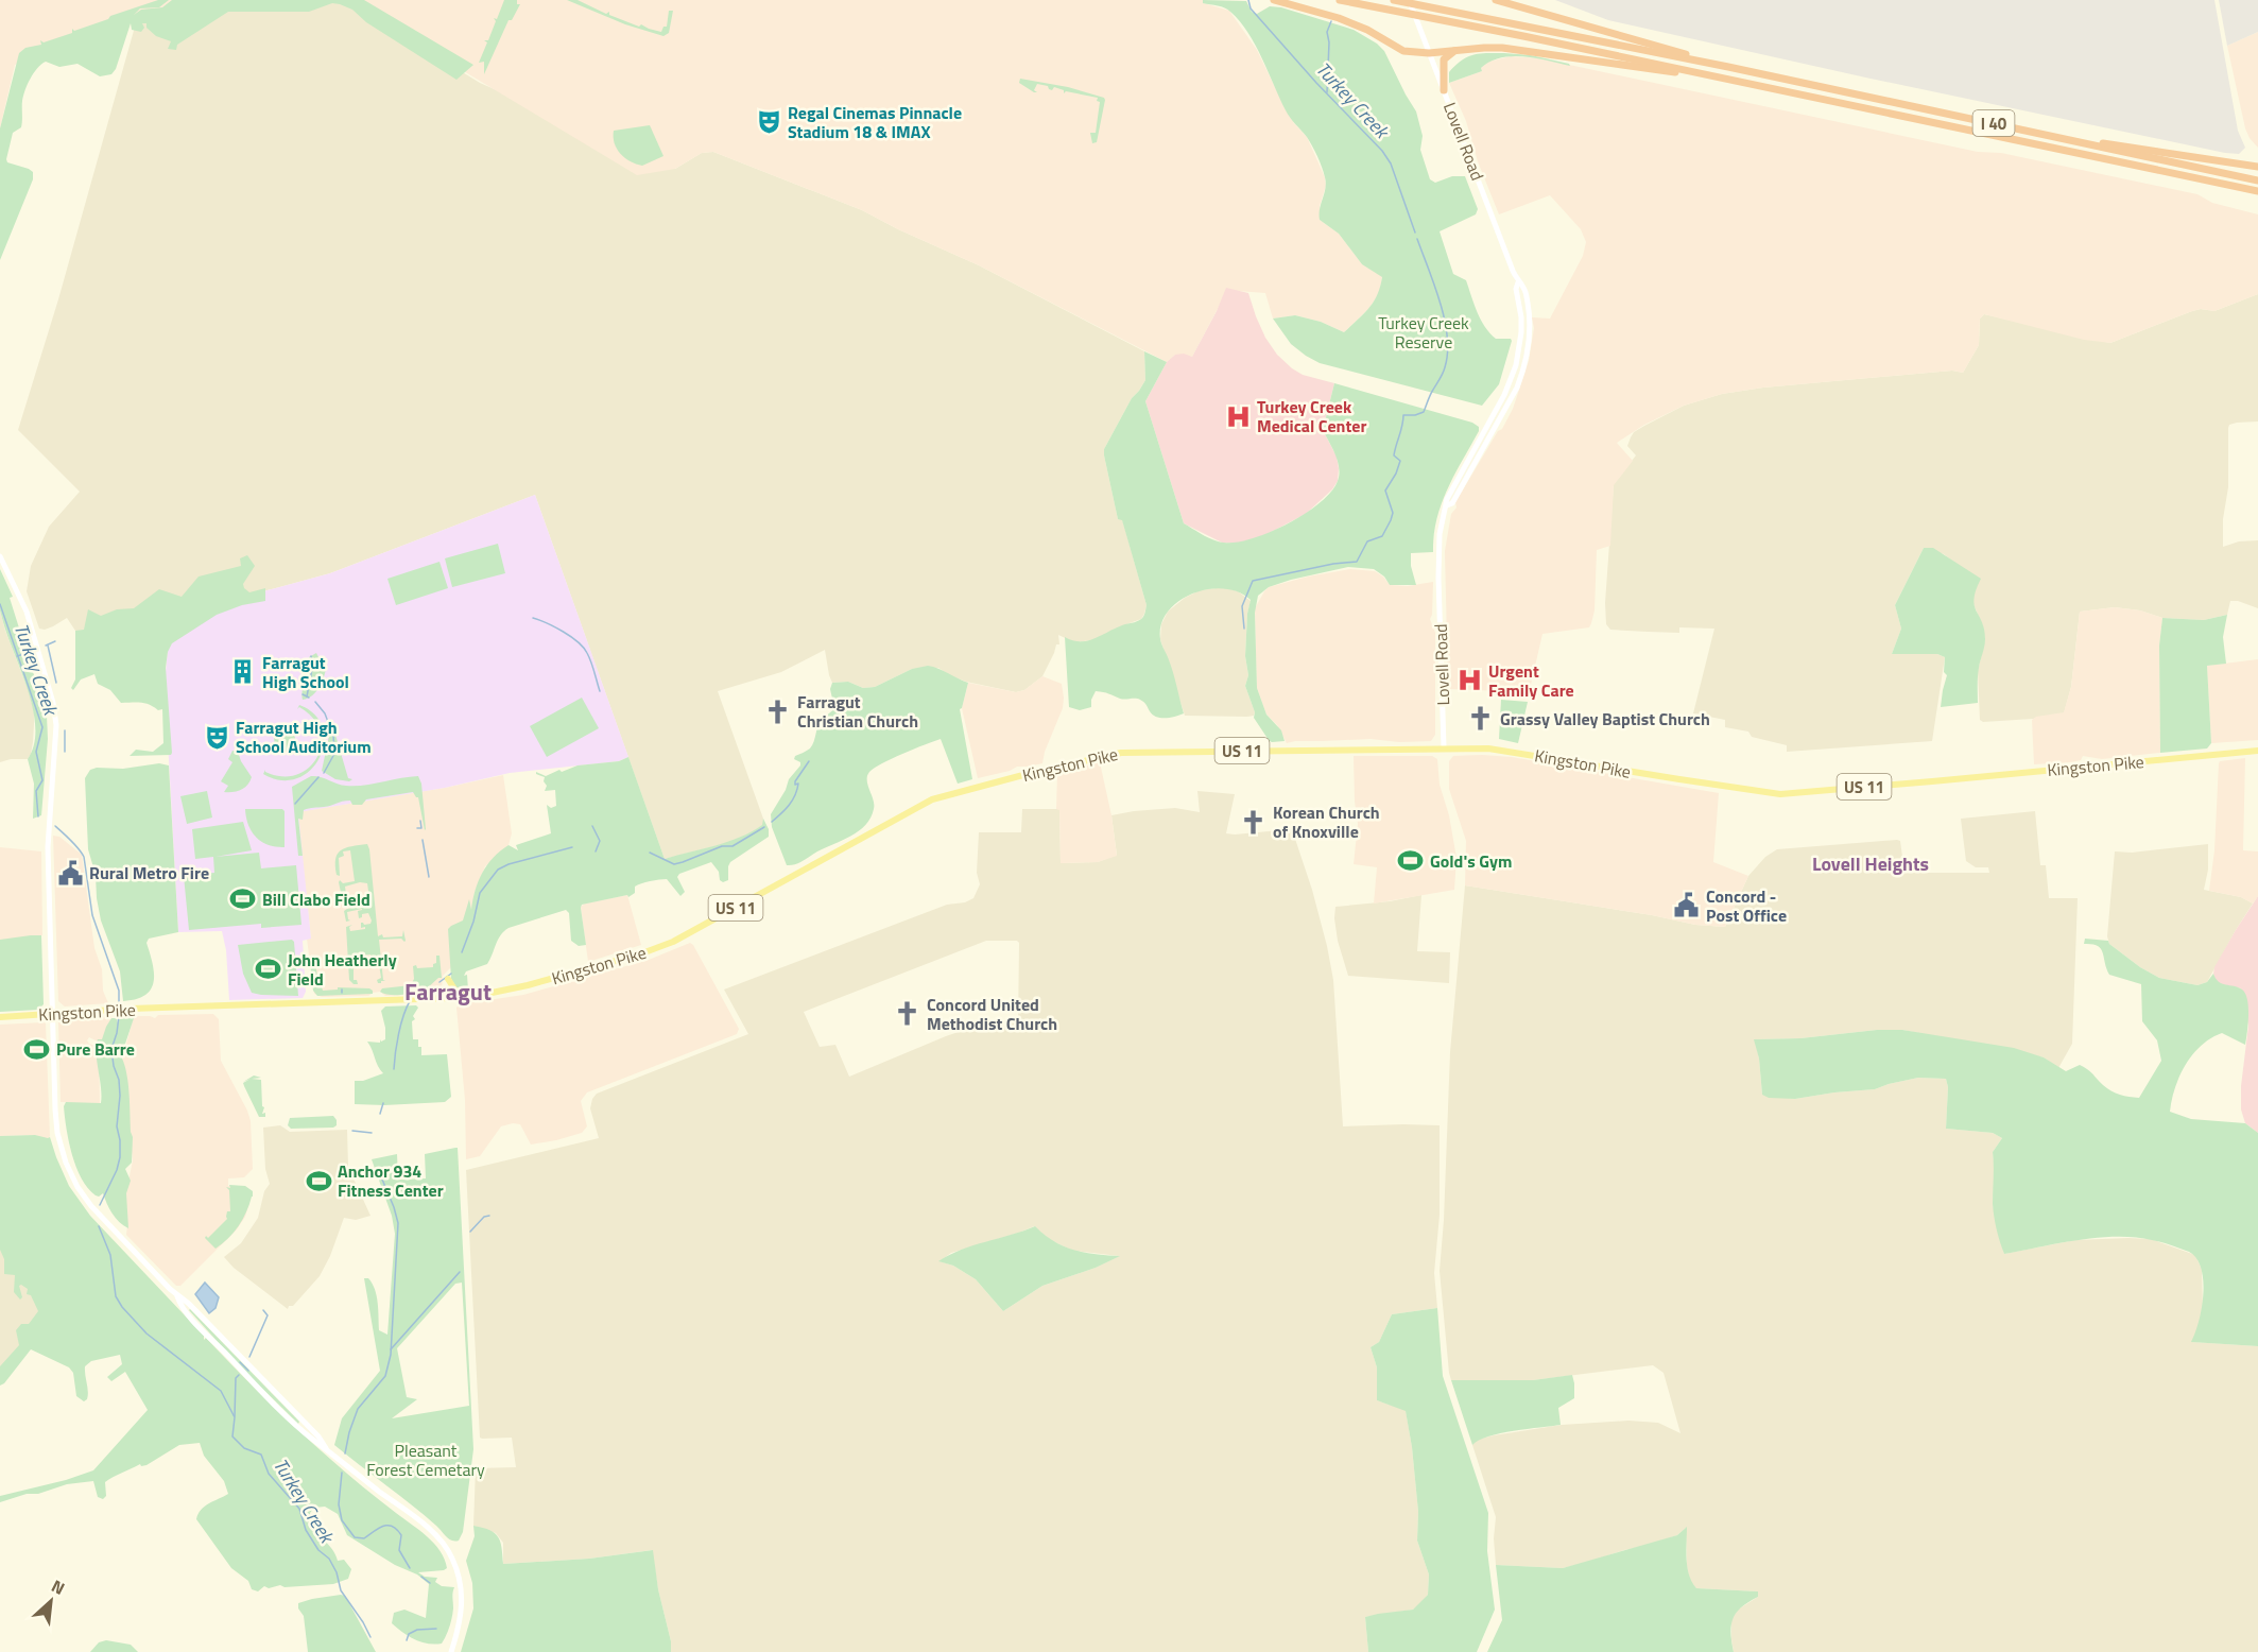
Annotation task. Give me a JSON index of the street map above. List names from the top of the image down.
{
  "streets": {
    "highway": ["I 40"],
    "main road": ["Lovell Road", "US 11", "Kingston Pike"]
  },
  "crossings": [
    ["Lovell Road", "Kingston Pike"]
  ],
  "districts": ["Lovell Heights", "Farragut"],
  "water": ["Turkey Creek"],
  "parks": ["Turkey Creek Reserve", "Pleasant Forest Cemetary"],
  "places": {
    "theatre": ["Regal Cinemas Pinnacle Stadium 18 & IMAX", "Farragut High School Auditorium"],
    "hospital": ["Turkey Creek Medical Center", "Urgent Family Care"],
    "building": ["Farragut High School"],
    "church": [
      "Farragut Christian Church",
      "Grassy Valley Baptist Church",
      "Korean Church of Knoxville",
      "Concord United Methodist Church"
    ],
    "sports": [
      "Gold's Gym",
      "Bill Clabo Field",
      "John Heatherly Field",
      "Pure Barre",
      "Anchor 934 Fitness Center"
    ],
    "public building": ["Rural Metro Fire", "Concord - Post Office"]
  },
  "north": "top right"
}
